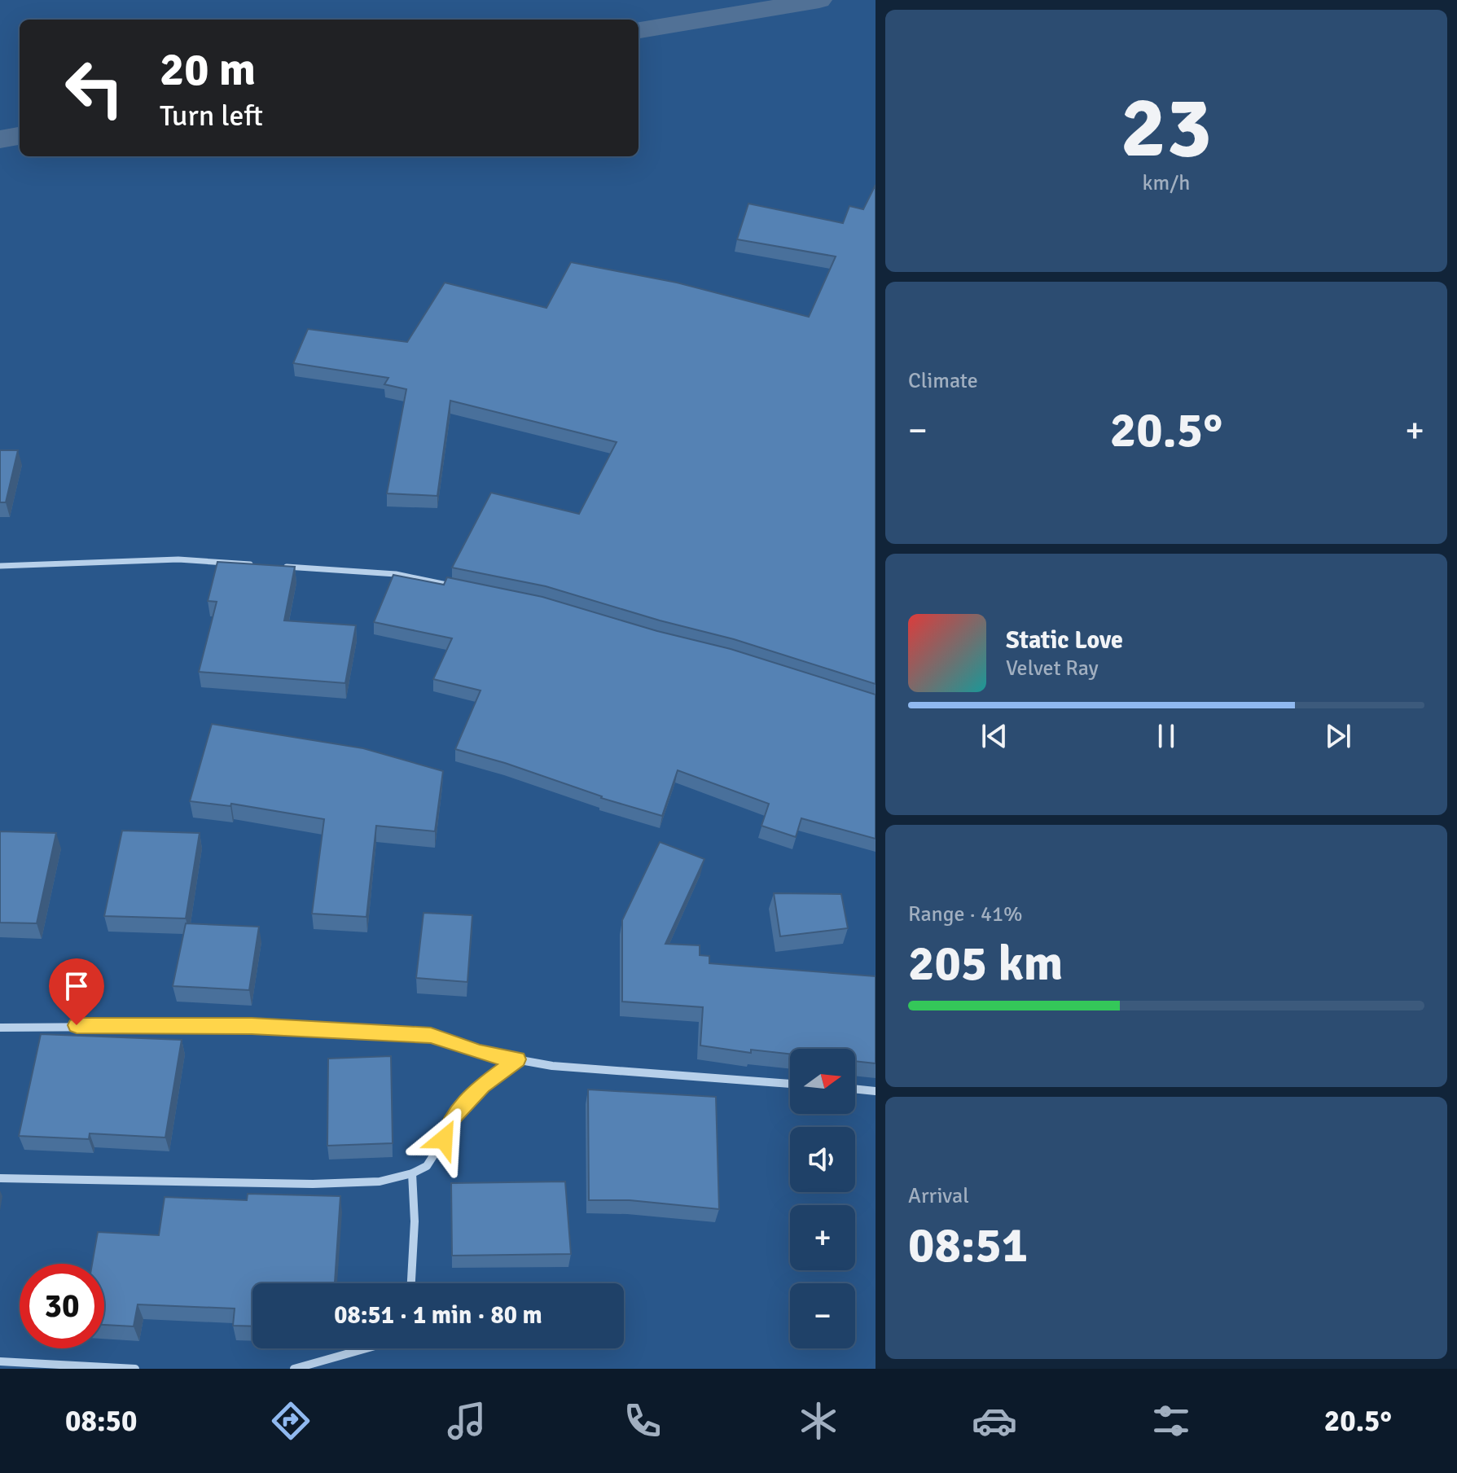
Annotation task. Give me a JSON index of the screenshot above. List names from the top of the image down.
{
  "north": "right",
  "page": {
    "tile": [
      ["23", "km/h"],
      "Climate",
      ["Range · 41%", "205 km"],
      ["Arrival", "08:51"]
    ],
    "turn": ["20 m", "Turn left"],
    "heat": ["−", "20.5°", "+"],
    "song": ["Static Love", "Velvet Ray"],
    "map_buttons": ["+", "−"],
    "limit": "30",
    "trip": "08:51 · 1 min · 80 m",
    "tabs": ["08:50", "20.5°"]
  }
}
